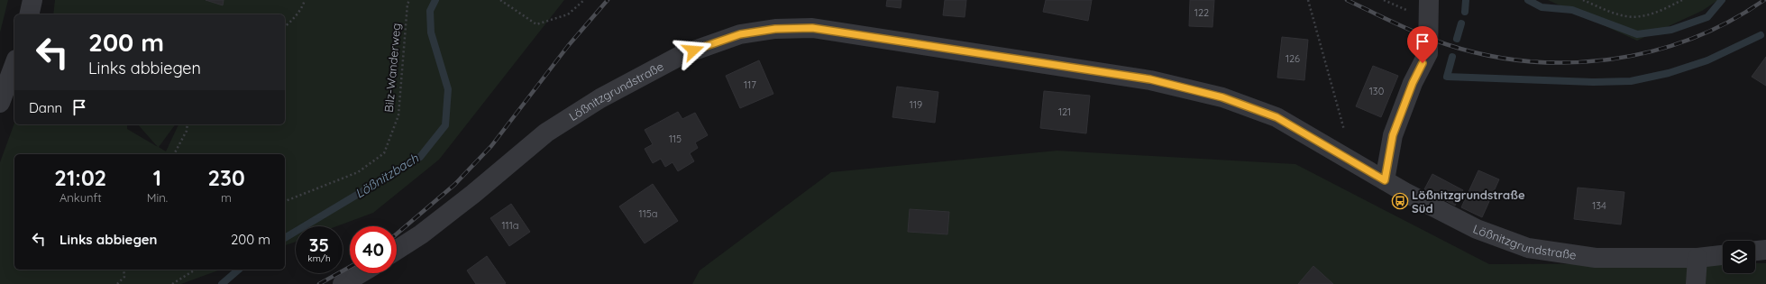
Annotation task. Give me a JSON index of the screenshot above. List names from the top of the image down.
{
  "streets": {
    "street": ["Lößnitzgrundstraße"],
    "path": ["Bilz-Wanderweg"]
  },
  "water": ["Lößnitzbach"],
  "places": {
    "bus stop": ["Lößnitzgrundstraße Süd"]
  },
  "house_numbers": [
    "122",
    "126",
    "117",
    "130",
    "119",
    "121",
    "115",
    "134",
    "115a",
    "111a"
  ],
  "page": {
    "turn": ["200 m", "Links abbiegen"],
    "then": "Dann",
    "eta": [
      "21:02",
      "Ankunft",
      "1",
      "Min.",
      "230",
      "m"
    ],
    "list": [
      {
        "name": "Links abbiegen",
        "value": "200 m"
      }
    ],
    "speed": "35 km/h",
    "limit": "40"
  }
}
